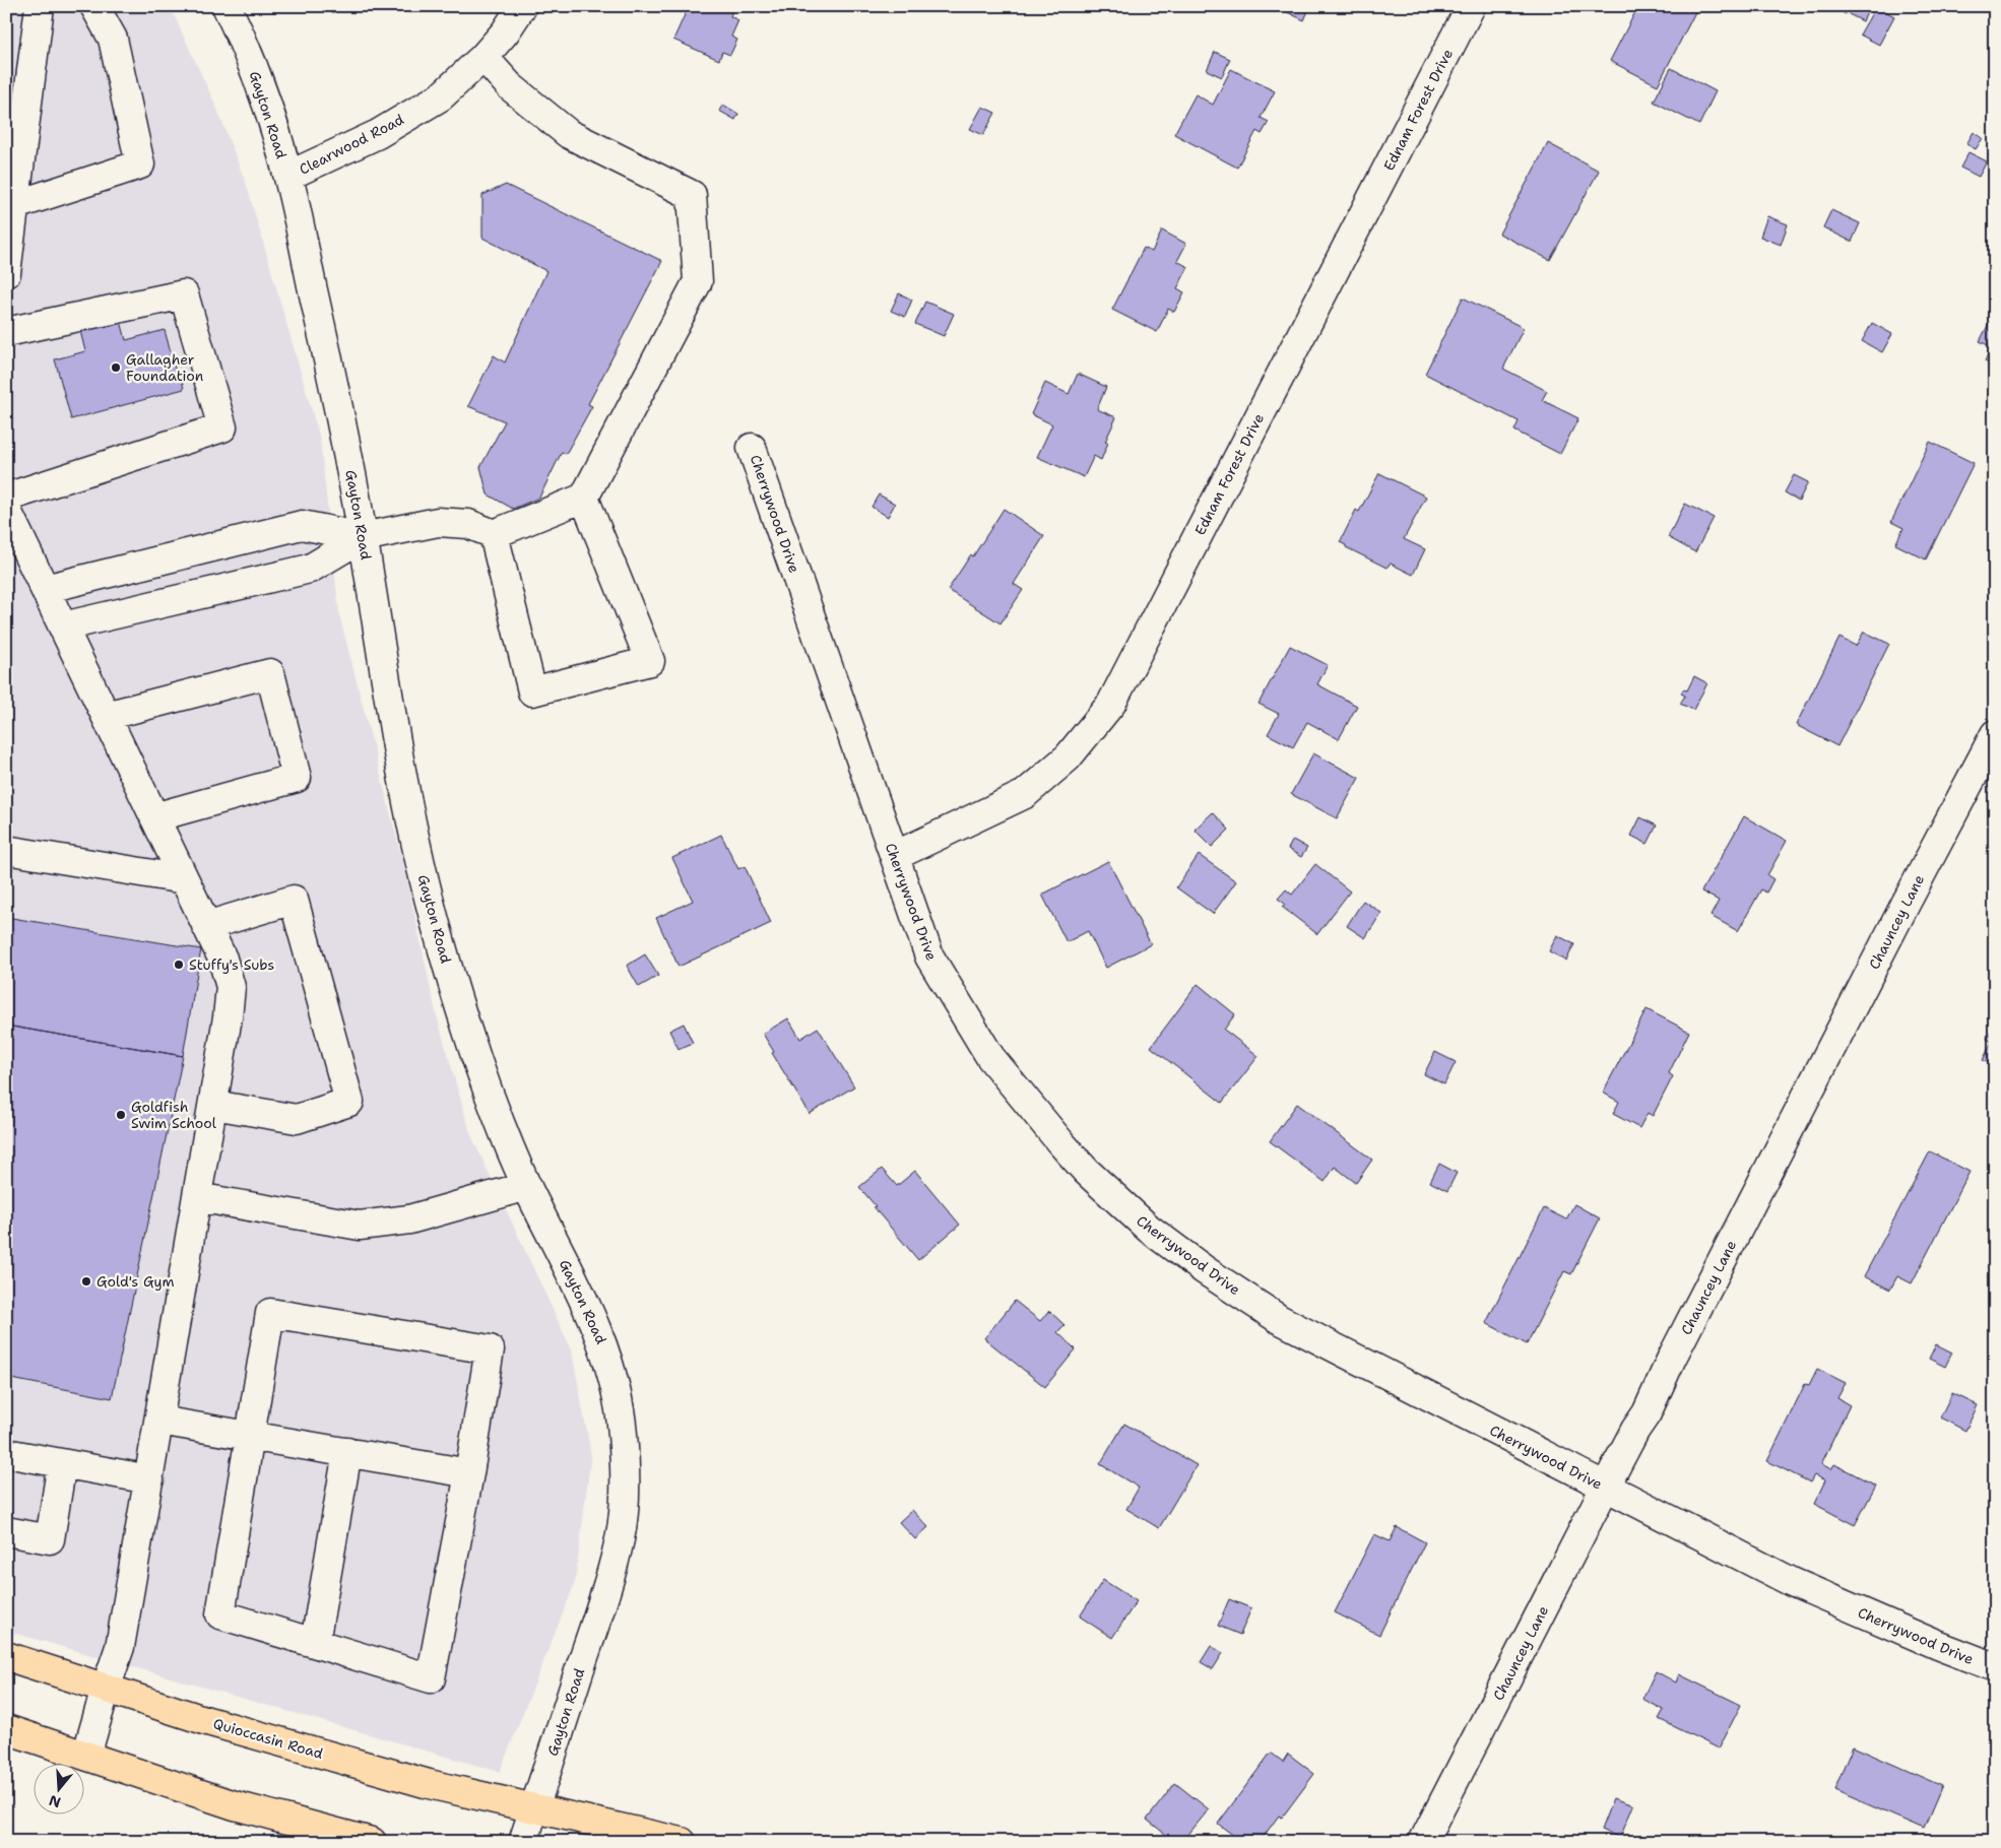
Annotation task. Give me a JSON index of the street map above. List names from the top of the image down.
{
  "streets": {
    "main road": ["Quioccasin Road"],
    "street": [
      "Ednam Forest Drive",
      "Gayton Road",
      "Clearwood Road",
      "Cherrywood Drive",
      "Chauncey Lane"
    ]
  },
  "crossings": [
    ["Ednam Forest Drive", "Cherrywood Drive"],
    ["Gayton Road", "Clearwood Road"],
    ["Gayton Road", "Quioccasin Road"],
    ["Cherrywood Drive", "Chauncey Lane"]
  ],
  "places": [
    "Gallagher Foundation",
    "Stuffy's Subs",
    "Goldfish Swim School",
    "Gold's Gym"
  ],
  "north": "bottom"
}
